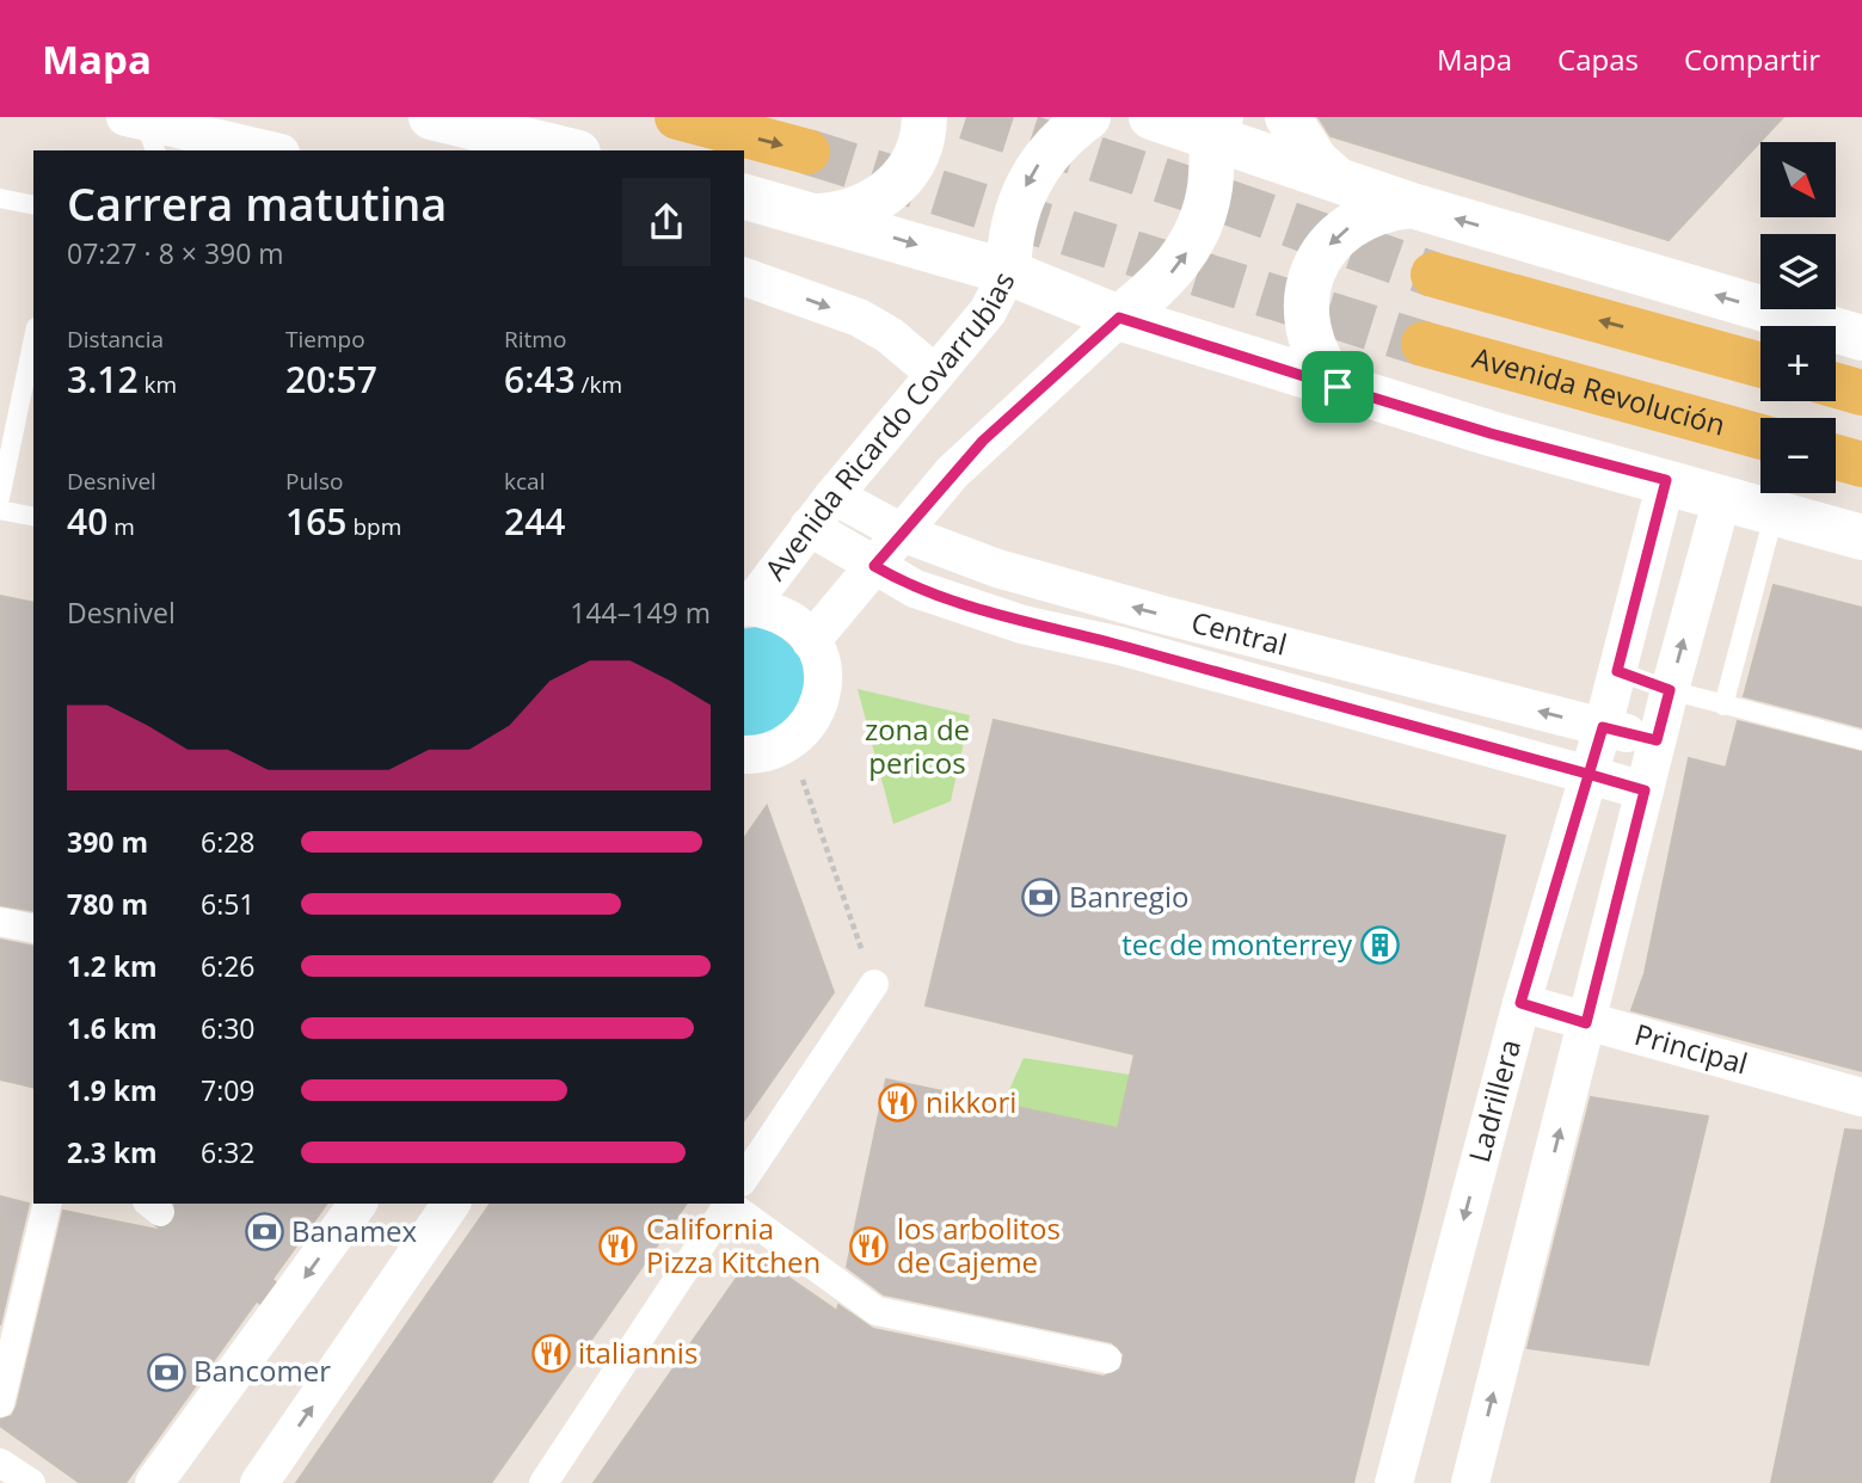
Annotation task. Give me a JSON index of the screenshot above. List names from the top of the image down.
{
  "streets": {
    "main road": ["Avenida Revolución"],
    "street": [
      "Avenida Ricardo Covarrubias",
      "Central",
      "Principal",
      "Ladrillera"
    ]
  },
  "crossings": [
    ["Avenida Ricardo Covarrubias", "Central"],
    ["Central", "Ladrillera"],
    ["Principal", "Ladrillera"]
  ],
  "parks": ["zona de pericos"],
  "places": {
    "bank": ["Banregio", "Banamex", "Bancomer"],
    "building": ["tec de monterrey"],
    "restaurant": [
      "nikkori",
      "California Pizza Kitchen",
      "los arbolitos de Cajeme",
      "italiannis"
    ]
  },
  "north": "bottom right",
  "page": {
    "header": "Mapa",
    "nav": ["Mapa", "Capas", "Compartir"],
    "map_buttons": ["+", "−"],
    "heading": ["Carrera matutina", "07:27 · 8 × 390 m"],
    "stats": [
      ["Distancia", "3.12 km"],
      ["Tiempo", "20:57"],
      ["Ritmo", "6:43 /km"],
      ["Desnivel", "40 m"],
      ["Pulso", "165 bpm"],
      ["kcal", "244"]
    ],
    "chart": ["Desnivel", "144–149 m"],
    "list": [
      {
        "name": "390 m",
        "note": "6:28"
      },
      {
        "name": "780 m",
        "note": "6:51"
      },
      {
        "name": "1.2 km",
        "note": "6:26"
      },
      {
        "name": "1.6 km",
        "note": "6:30"
      },
      {
        "name": "1.9 km",
        "note": "7:09"
      },
      {
        "name": "2.3 km",
        "note": "6:32"
      }
    ]
  }
}
